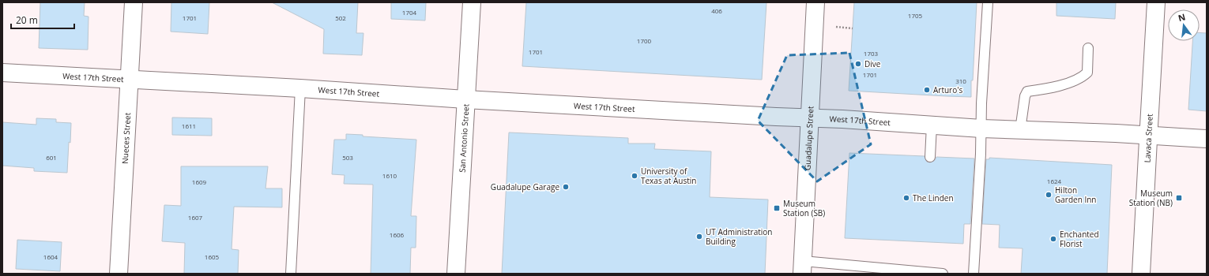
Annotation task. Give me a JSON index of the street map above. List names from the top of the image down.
{
  "streets": {
    "street": [
      "West 17th Street",
      "Nueces Street",
      "San Antonio Street",
      "Guadalupe Street",
      "Lavaca Street"
    ]
  },
  "crossings": [
    ["West 17th Street", "Nueces Street"],
    ["West 17th Street", "San Antonio Street"],
    ["West 17th Street", "Guadalupe Street"],
    ["West 17th Street", "Lavaca Street"]
  ],
  "places": {
    "other": [
      "Dive",
      "Arturo's",
      "University of Texas at Austin",
      "Guadalupe Garage",
      "Hilton Garden Inn",
      "The Linden",
      "UT Administration Building",
      "Enchanted Florist"
    ],
    "transit": ["Museum Station (NB)", "Museum Station (SB)"]
  },
  "house_numbers": [
    "406",
    "1704",
    "1705",
    "1701",
    "502",
    "1700",
    "1701",
    "1703",
    "1701",
    "310",
    "1611",
    "601",
    "503",
    "1610",
    "1624",
    "1609",
    "1607",
    "1606",
    "1604",
    "1605"
  ],
  "scale_bar": "20 m",
  "north": "top"
}
